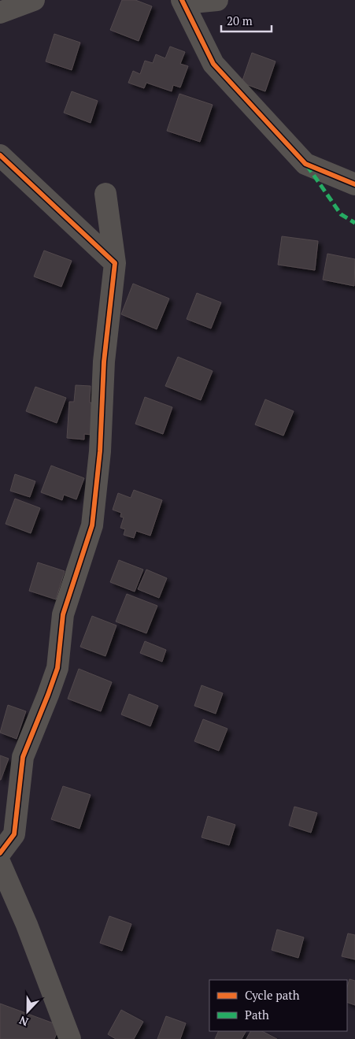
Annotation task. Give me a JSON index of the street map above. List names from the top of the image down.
{
  "legend": ["Cycle path", "Path"],
  "scale_bar": "20 m",
  "north": "bottom"
}
